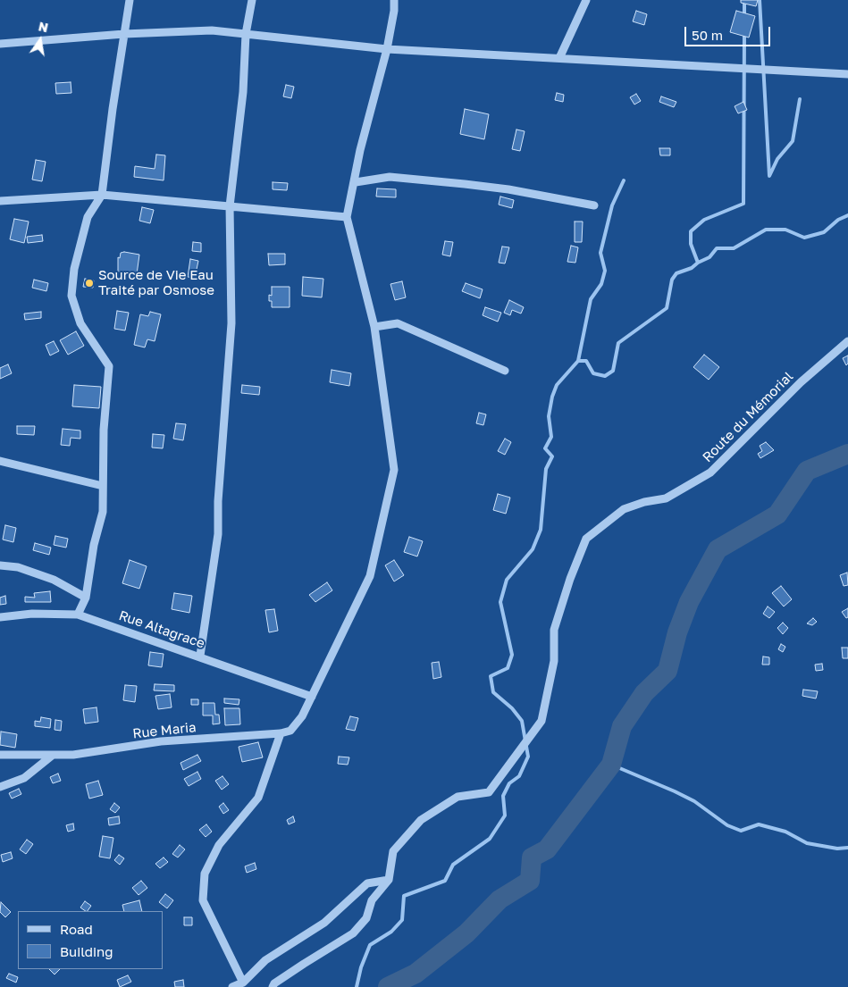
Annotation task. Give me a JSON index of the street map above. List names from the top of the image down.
{
  "streets": {
    "street": ["Route du Mémorial", "Rue Altagrace", "Rue Maria"]
  },
  "places": ["Source de Vie Eau Traité par Osmose"],
  "legend": ["Road", "Building"],
  "scale_bar": "50 m",
  "north": "top"
}
